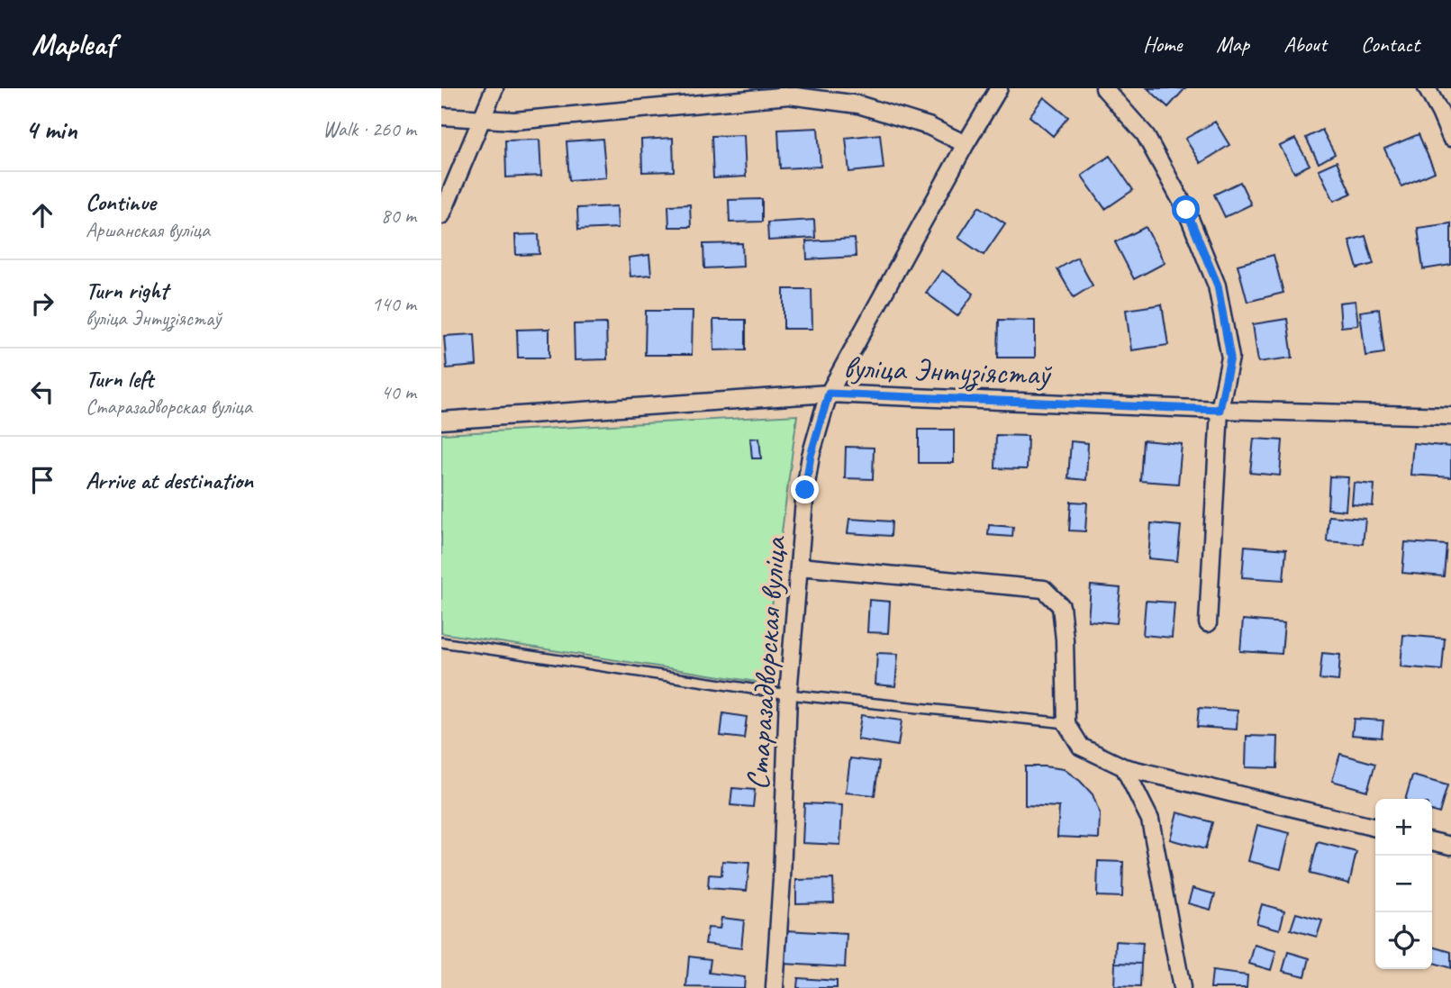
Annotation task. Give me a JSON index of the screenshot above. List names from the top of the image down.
{
  "streets": {
    "street": ["вуліца Энтузіястаў", "Старазадворская вуліца"]
  },
  "crossings": [
    ["вуліца Энтузіястаў", "Старазадворская вуліца"]
  ],
  "page": {
    "header": "Mapleaf",
    "nav": [
      "Home",
      "Map",
      "About",
      "Contact"
    ],
    "heading": ["4 min", "Walk · 260 m"],
    "list": [
      ["Continue", "Аршанская вуліца", "80 m"],
      ["Turn right", "вуліца Энтузіястаў", "140 m"],
      ["Turn left", "Старазадворская вуліца", "40 m"],
      "Arrive at destination"
    ],
    "map_buttons": ["+", "−"]
  }
}
